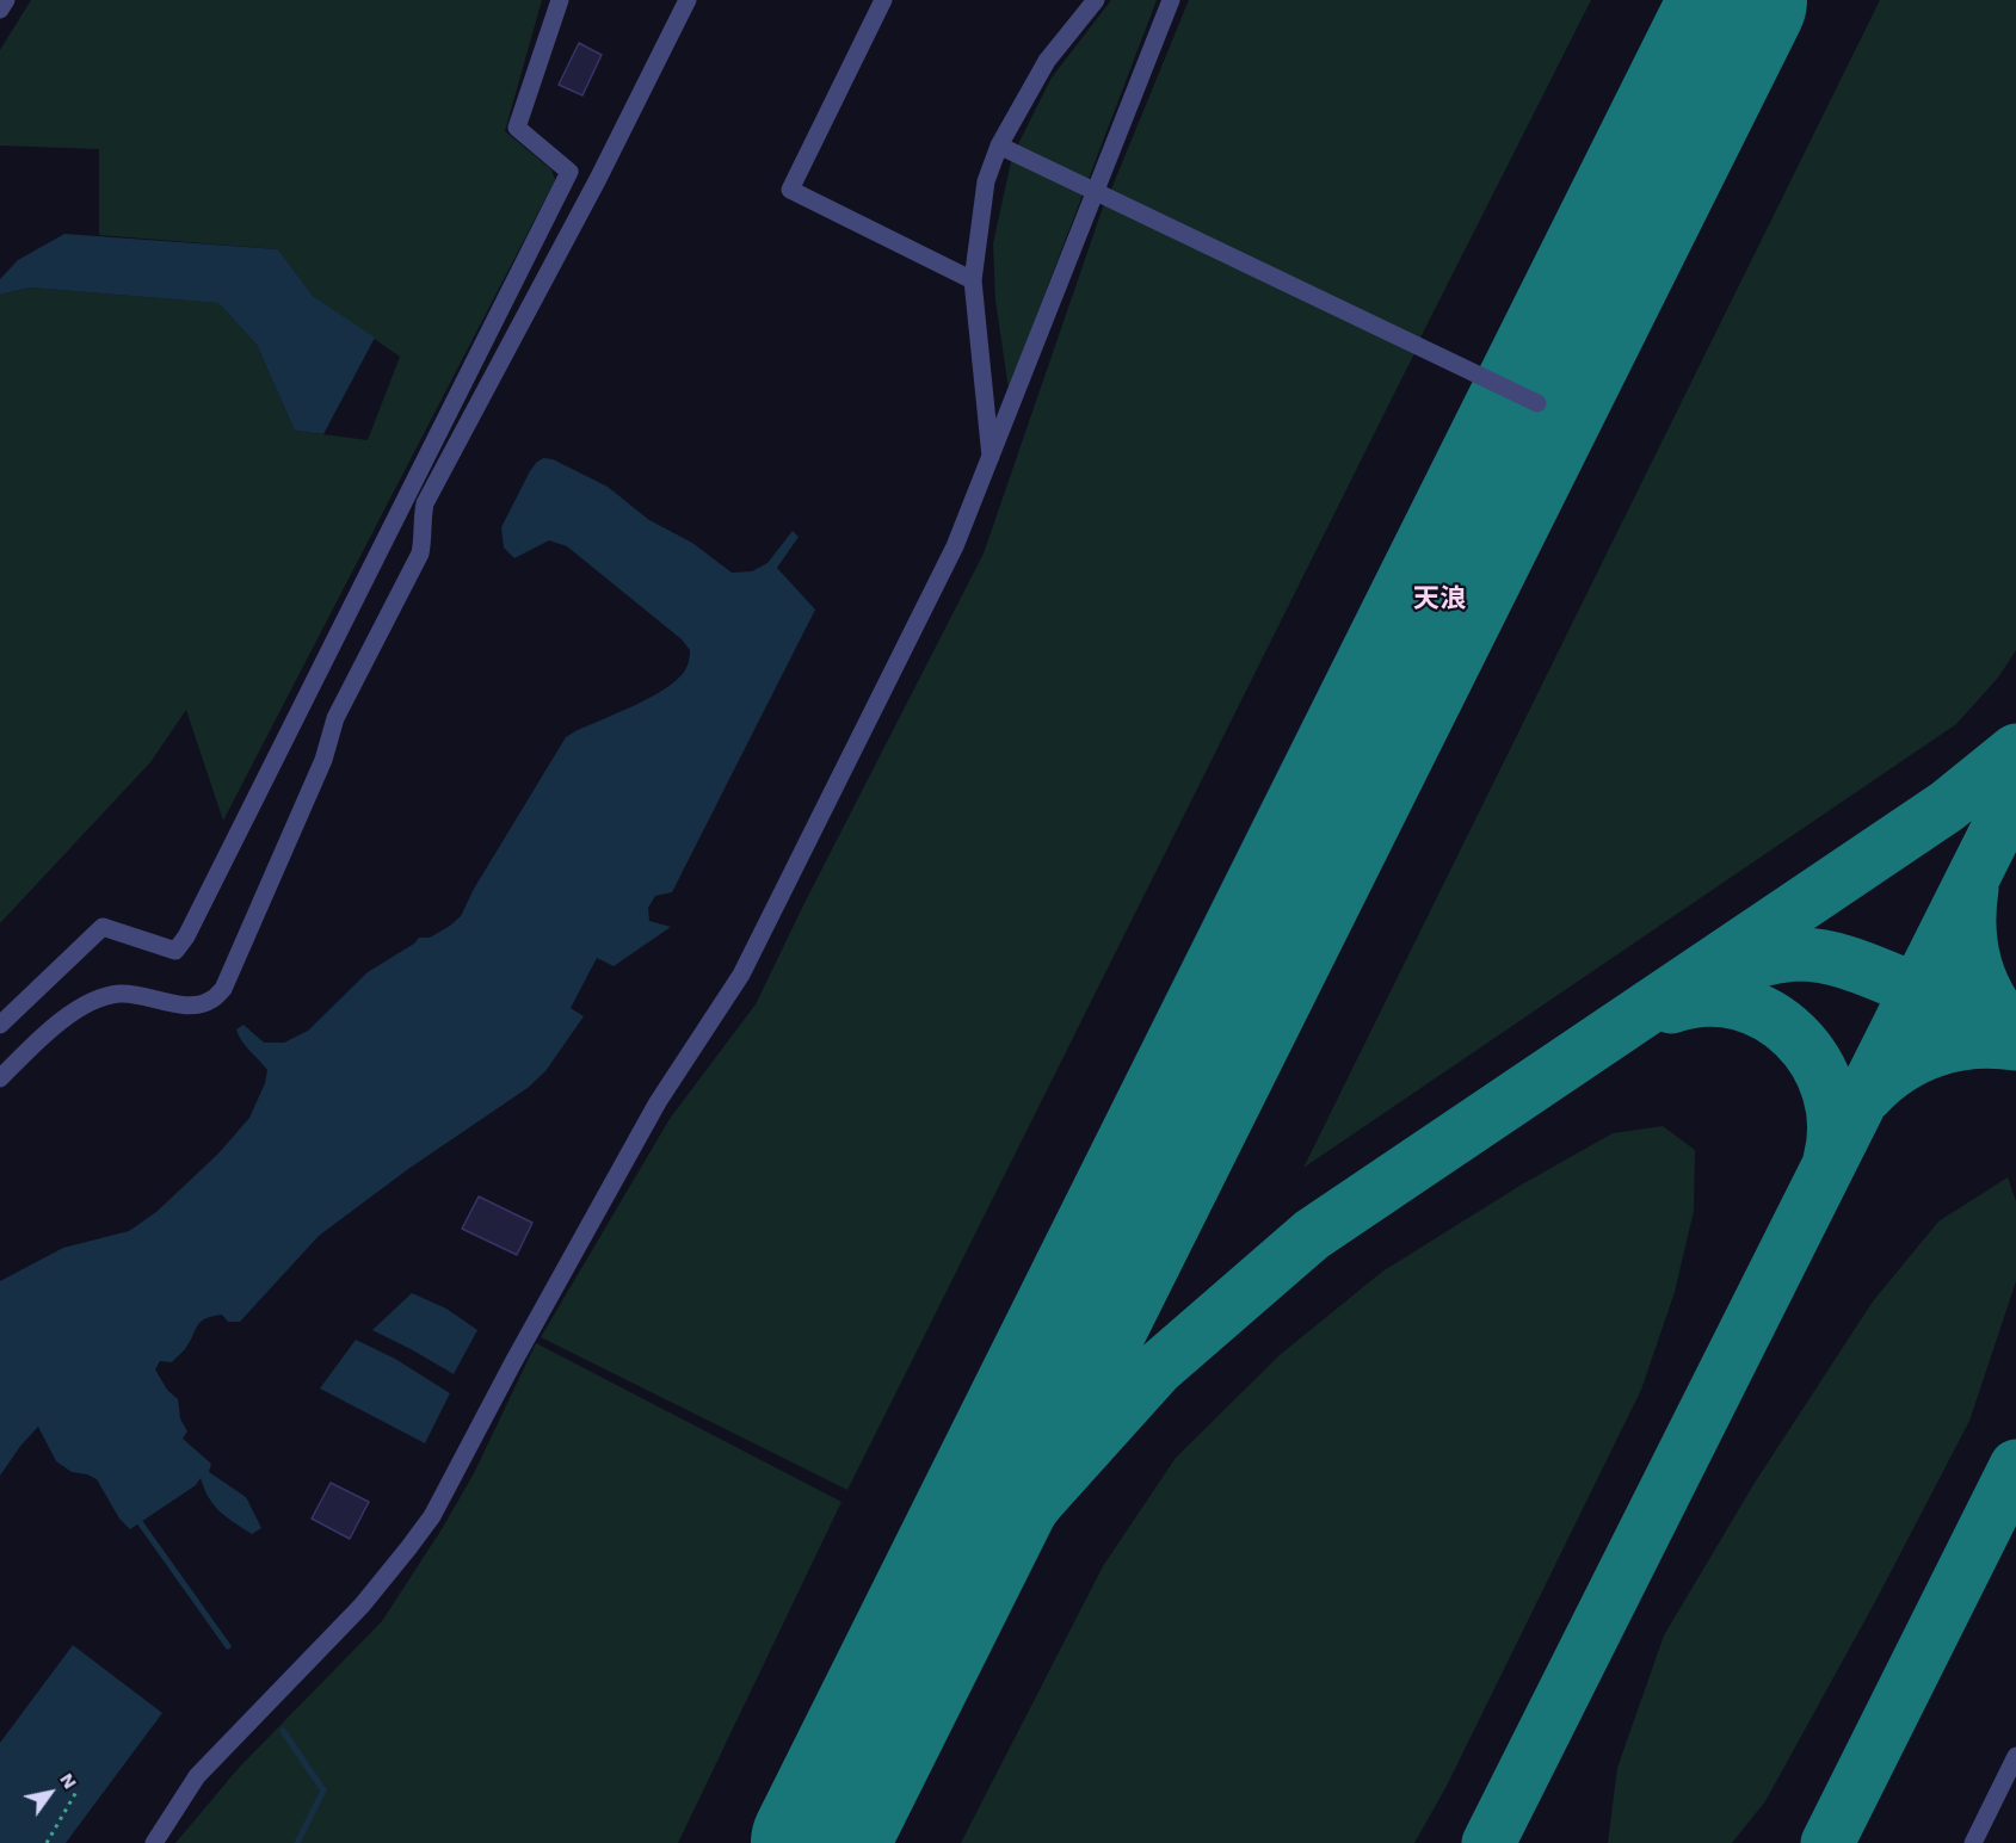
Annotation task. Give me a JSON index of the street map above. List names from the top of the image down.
{
  "districts": ["天浪"],
  "north": "top right"
}
